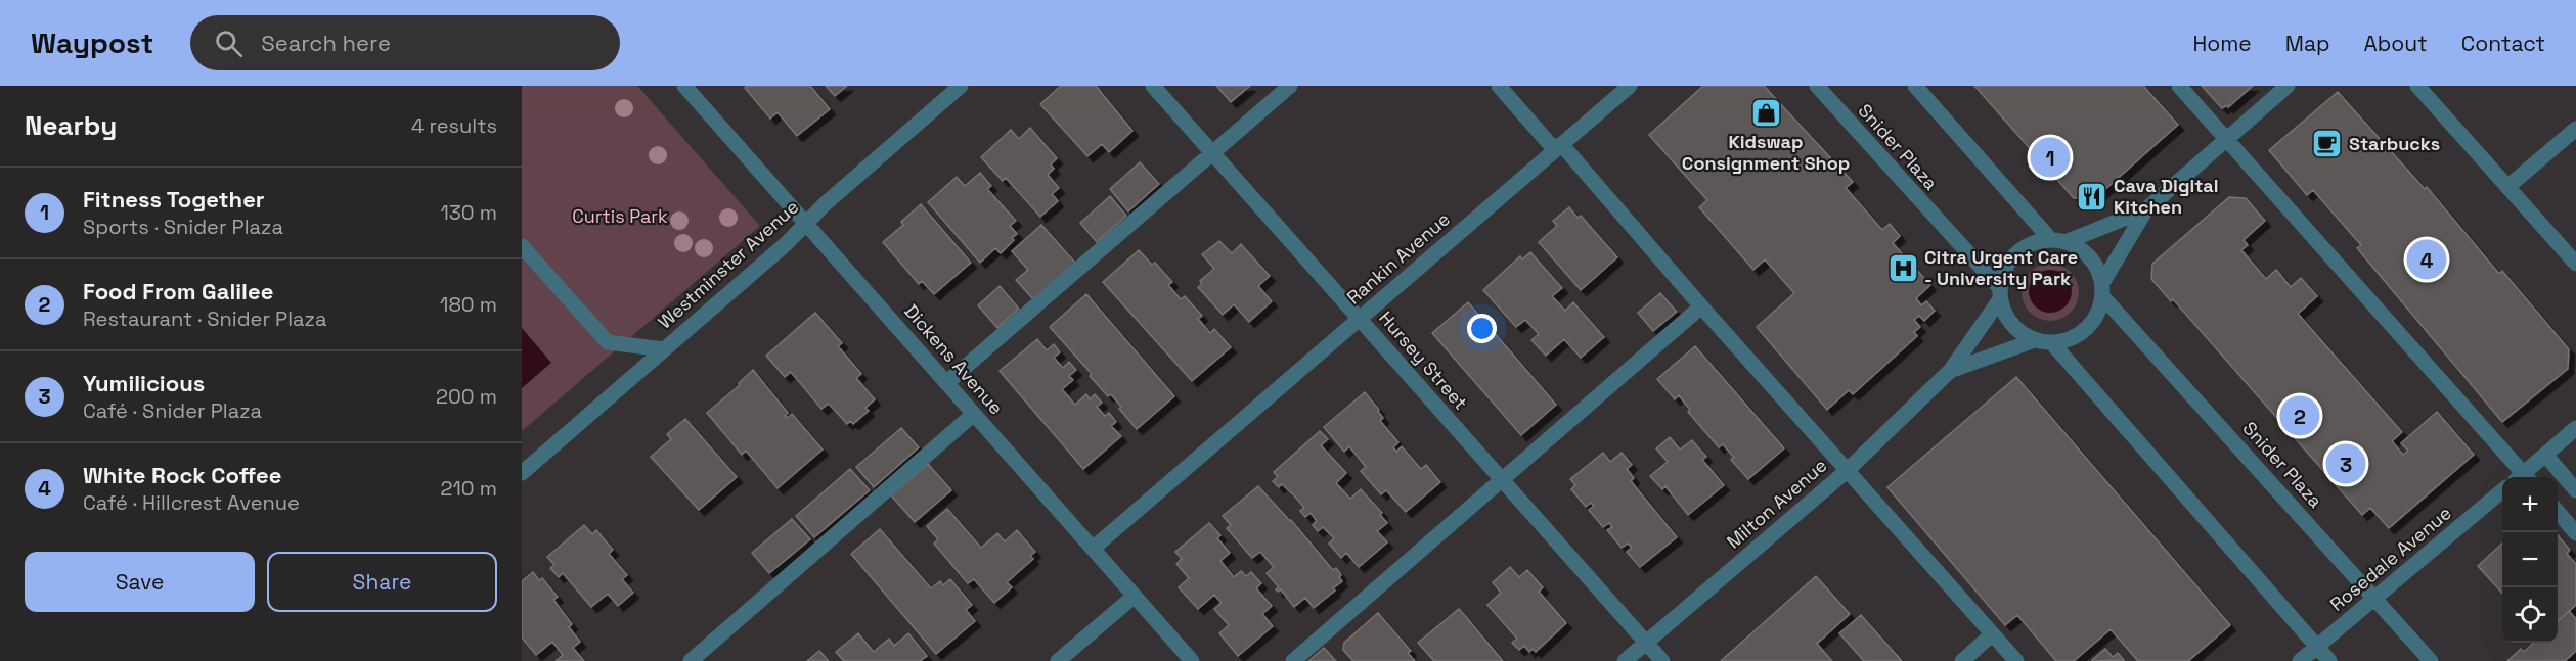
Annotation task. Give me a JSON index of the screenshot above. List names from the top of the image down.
{
  "streets": {
    "street": [
      "Snider Plaza",
      "Rankin Avenue",
      "Westminster Avenue",
      "Dickens Avenue",
      "Hursey Street",
      "Milton Avenue",
      "Rosedale Avenue"
    ]
  },
  "crossings": [
    ["Snider Plaza", "Milton Avenue"],
    ["Snider Plaza", "Rosedale Avenue"],
    ["Rankin Avenue", "Dickens Avenue"],
    ["Rankin Avenue", "Hursey Street"],
    ["Westminster Avenue", "Dickens Avenue"],
    ["Hursey Street", "Milton Avenue"]
  ],
  "parks": ["Curtis Park"],
  "places": {
    "shop": ["Kidswap Consignment Shop"],
    "cafe": ["Starbucks"],
    "restaurant": ["Cava Digital Kitchen"],
    "hospital": ["Citra Urgent Care - University Park"]
  },
  "page": {
    "header": "Waypost",
    "search": "Search here",
    "nav": [
      "Home",
      "Map",
      "About",
      "Contact"
    ],
    "heading": ["Nearby", "4 results"],
    "pins": [
      "1",
      "4",
      "2",
      "3"
    ],
    "list": [
      {
        "mark": "1",
        "name": "Fitness Together",
        "note": "Sports · Snider Plaza",
        "value": "130 m"
      },
      {
        "mark": "2",
        "name": "Food From Galilee",
        "note": "Restaurant · Snider Plaza",
        "value": "180 m"
      },
      {
        "mark": "3",
        "name": "Yumilicious",
        "note": "Café · Snider Plaza",
        "value": "200 m"
      },
      {
        "mark": "4",
        "name": "White Rock Coffee",
        "note": "Café · Hillcrest Avenue",
        "value": "210 m"
      }
    ],
    "map_buttons": ["+", "−"],
    "buttons": ["Save", "Share"]
  }
}
